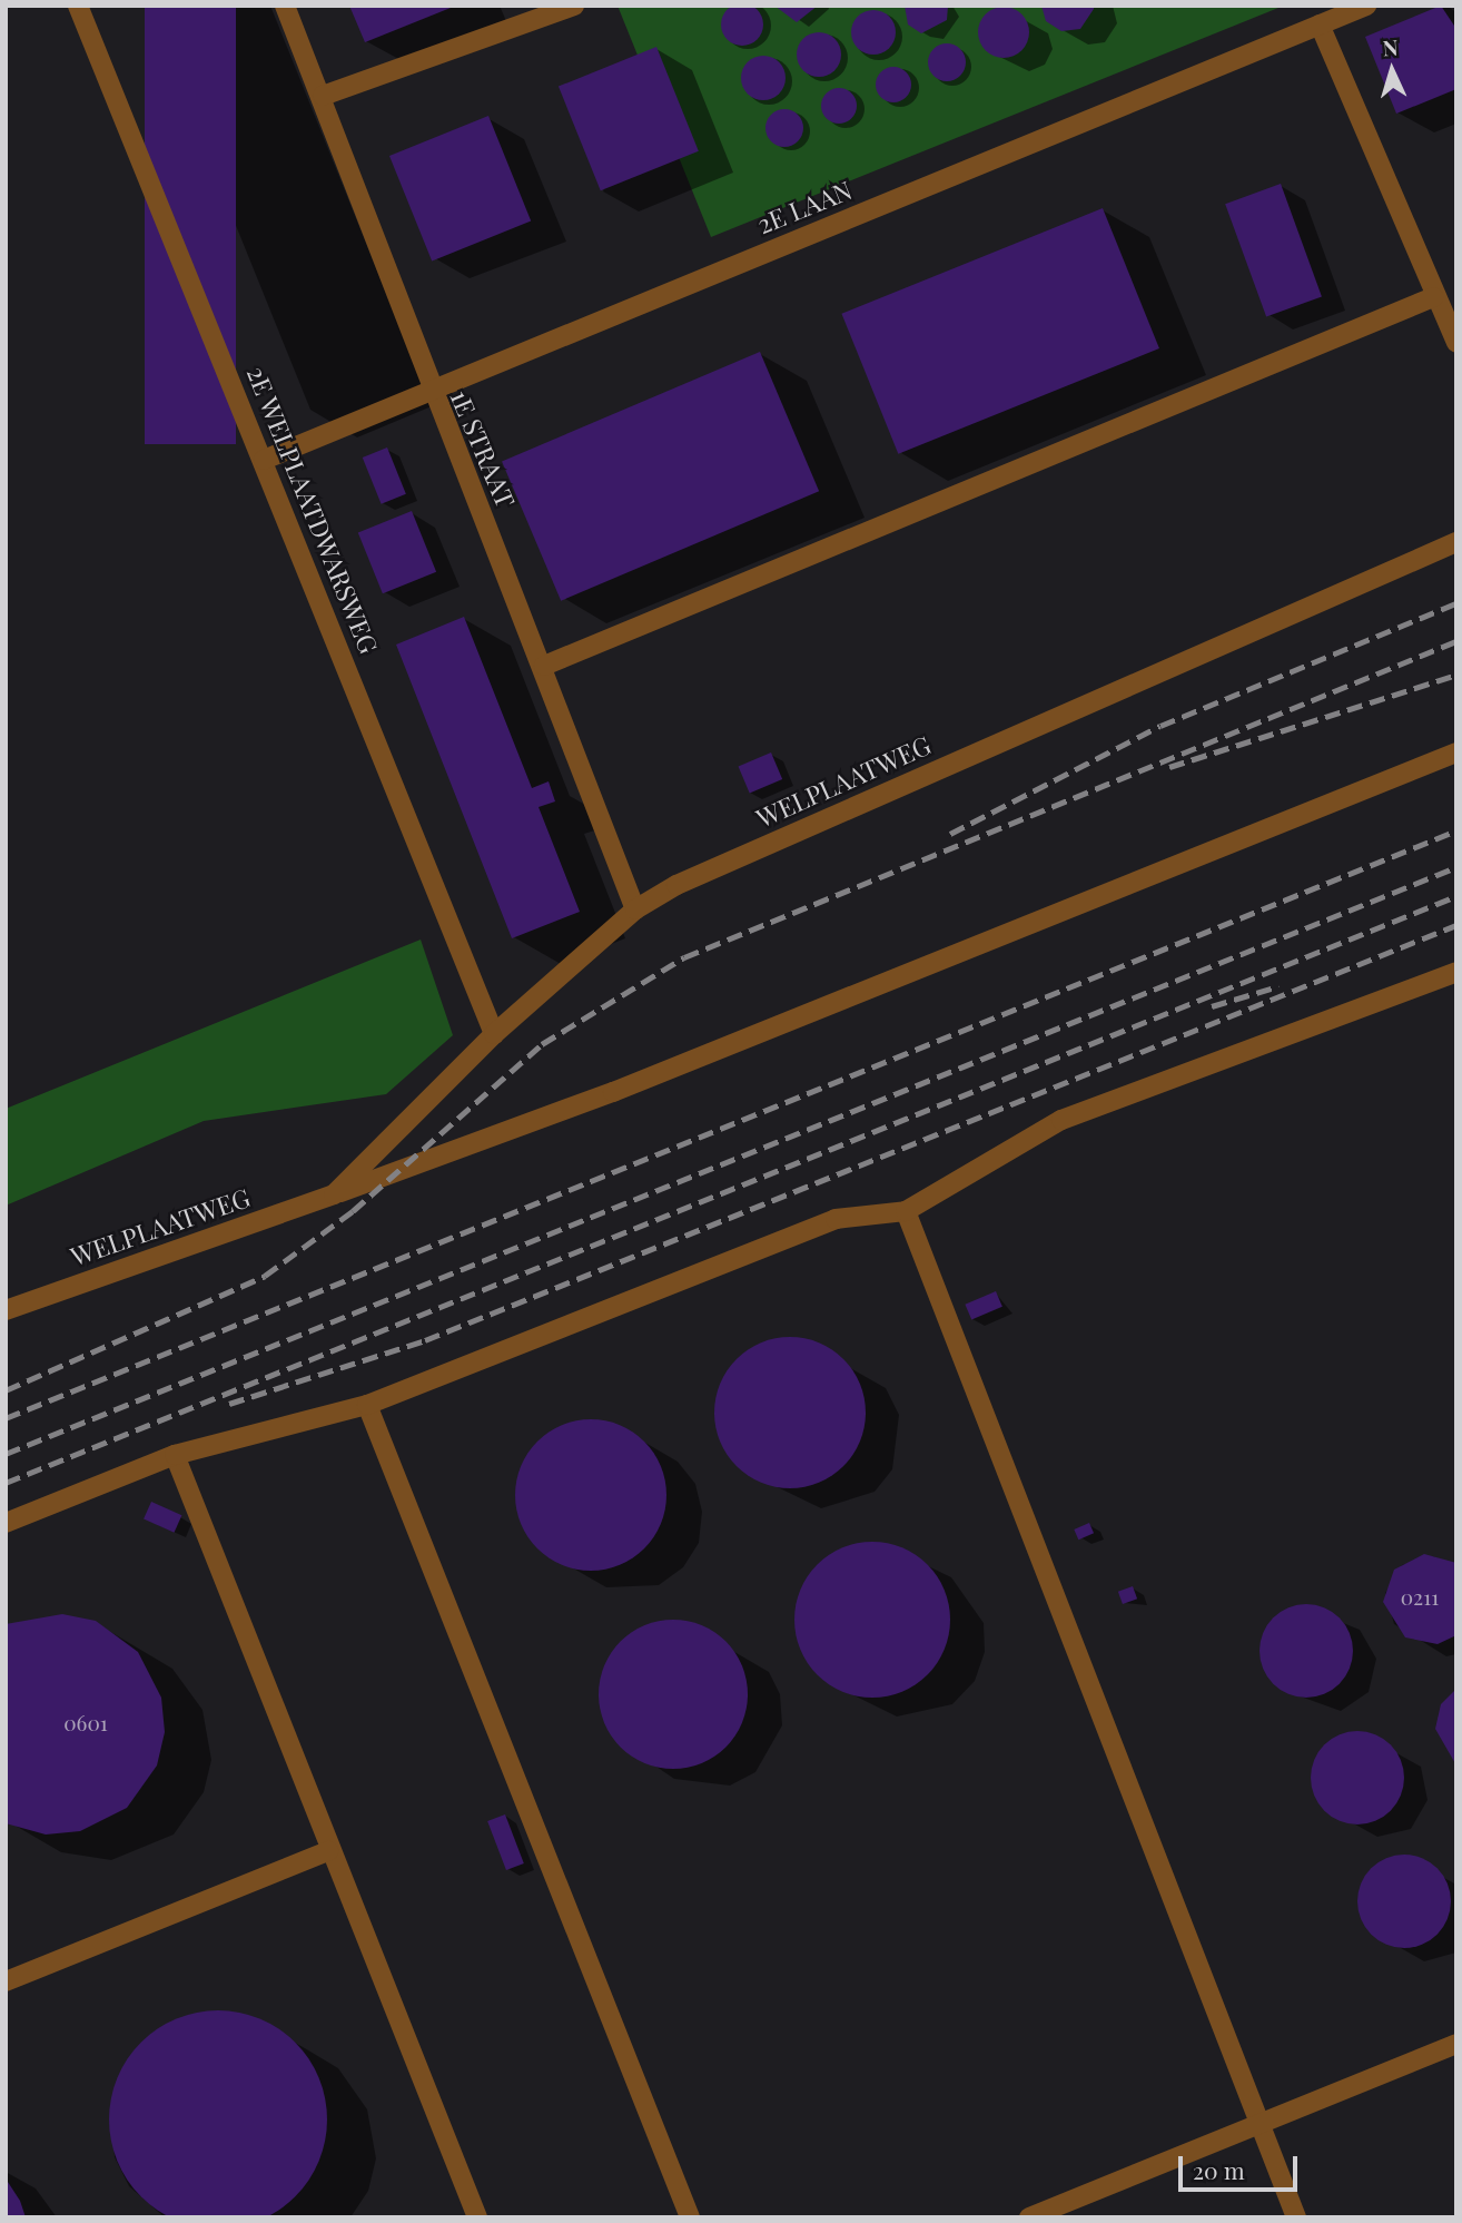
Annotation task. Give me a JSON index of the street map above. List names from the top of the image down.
{
  "streets": {
    "lane": [
      "2E LAAN",
      "1E STRAAT",
      "2E WELPLAATDWARSWEG",
      "WELPLAATWEG"
    ]
  },
  "crossings": [
    ["2E LAAN", "1E STRAAT"],
    ["2E LAAN", "2E WELPLAATDWARSWEG"],
    ["1E STRAAT", "WELPLAATWEG"],
    ["2E WELPLAATDWARSWEG", "WELPLAATWEG"]
  ],
  "house_numbers": ["0211", "0601"],
  "scale_bar": "20 m",
  "north": "top"
}
